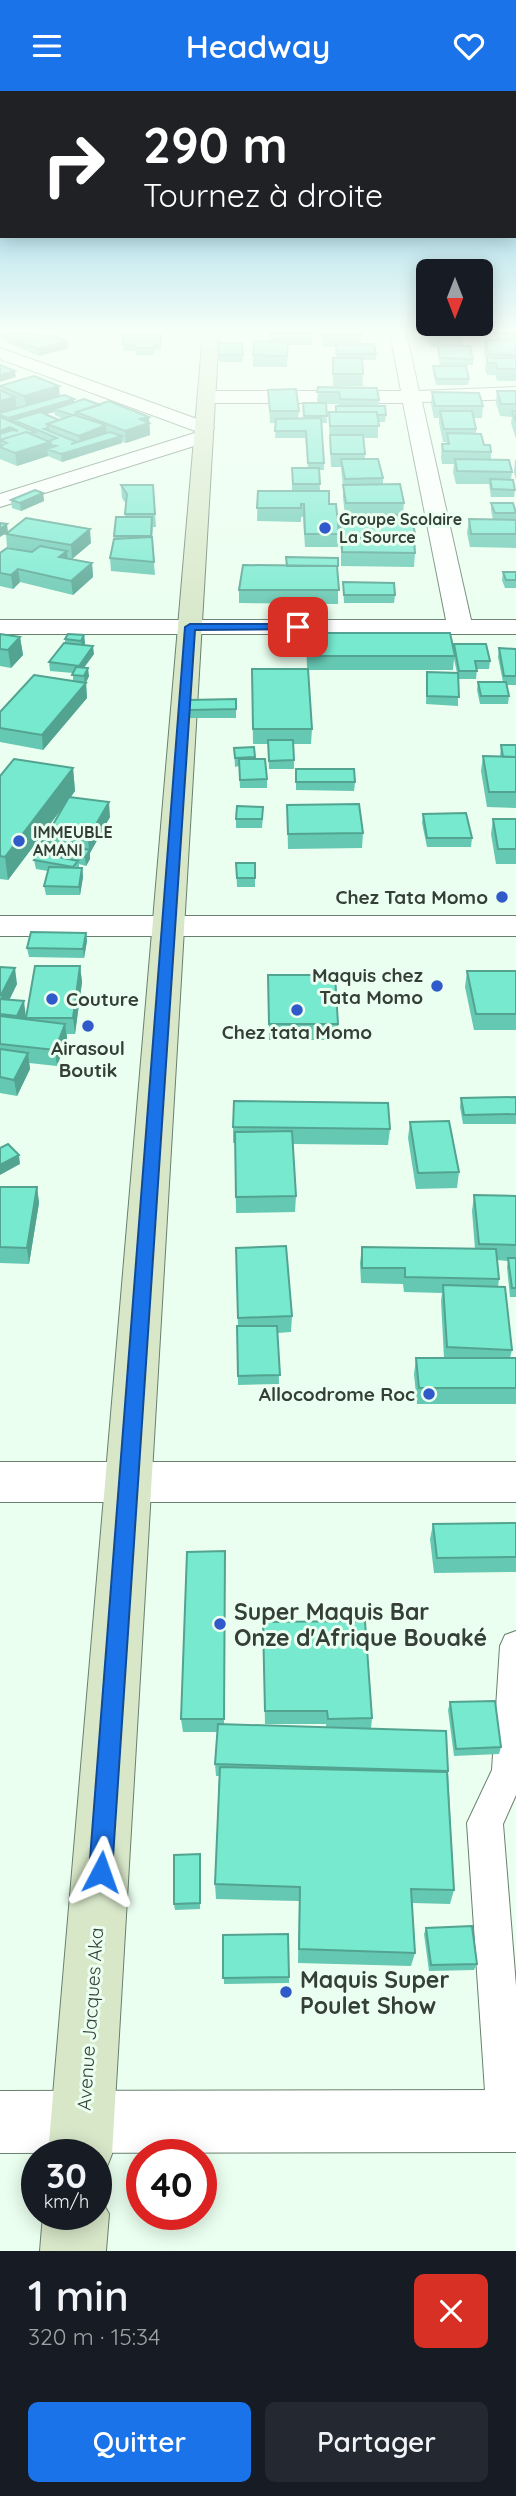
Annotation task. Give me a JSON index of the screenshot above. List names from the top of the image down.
{
  "streets": {
    "street": ["Avenue Jacques Aka"]
  },
  "places": [
    "Groupe Scolaire La Source",
    "IMMEUBLE AMANI",
    "Chez Tata Momo",
    "Maquis chez Tata Momo",
    "Couture",
    "Chez tata Momo",
    "Airasoul Boutik",
    "Allocodrome Roc",
    "Super Maquis Bar Onze d'Afrique Bouaké",
    "Maquis Super Poulet Show"
  ],
  "north": "bottom",
  "page": {
    "header": "Headway",
    "turn": ["290 m", "Tournez à droite"],
    "speed": "30 km/h",
    "limit": "40",
    "heading": ["1 min", "320 m · 15:34"],
    "buttons": ["Quitter", "Partager"]
  }
}
